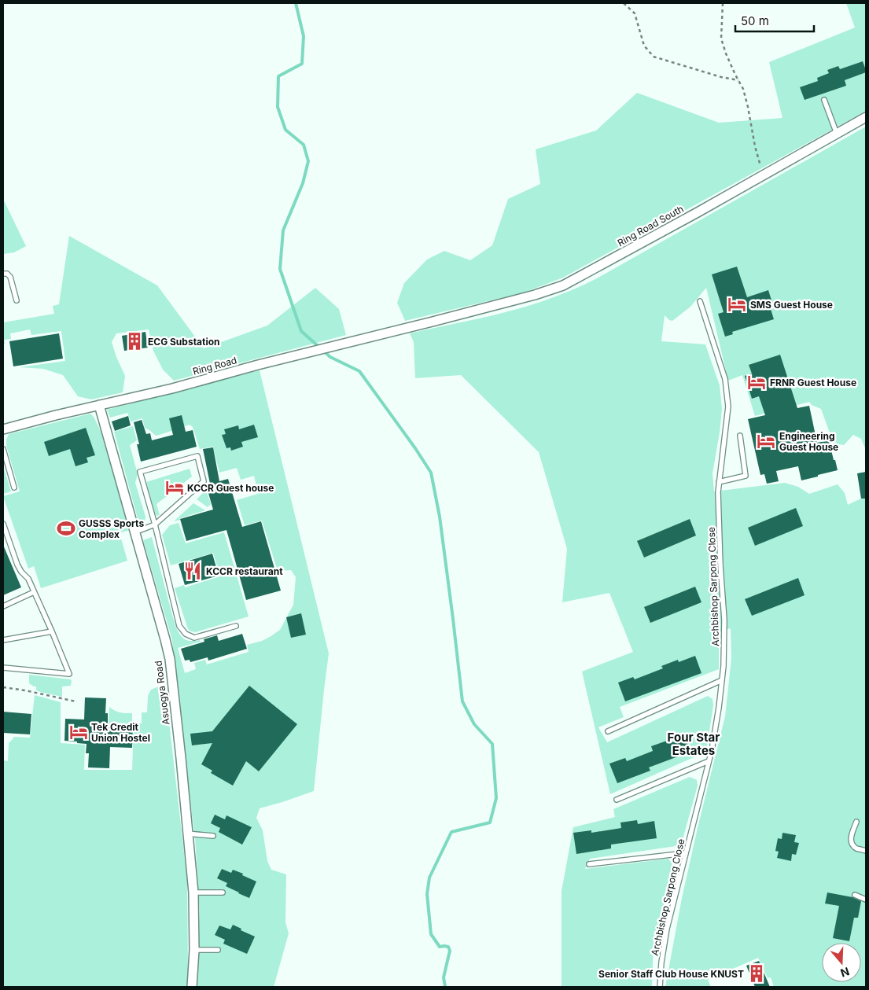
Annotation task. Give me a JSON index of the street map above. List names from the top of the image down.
{
  "streets": {
    "street": ["Ring Road South", "Ring Road", "Asuogya Road"],
    "lane": ["Archbishop Sarpong Close"]
  },
  "crossings": [
    ["Ring Road South", "Ring Road"],
    ["Ring Road", "Asuogya Road"]
  ],
  "districts": ["Four Star Estates"],
  "places": {
    "hotel": [
      "SMS Guest House",
      "FRNR Guest House",
      "Engineering Guest House",
      "KCCR Guest house",
      "Tek Credit Union Hostel"
    ],
    "building": ["ECG Substation", "Senior Staff Club House KNUST"],
    "sports": ["GUSSS Sports Complex"],
    "restaurant": ["KCCR restaurant"]
  },
  "scale_bar": "50 m",
  "north": "bottom"
}
